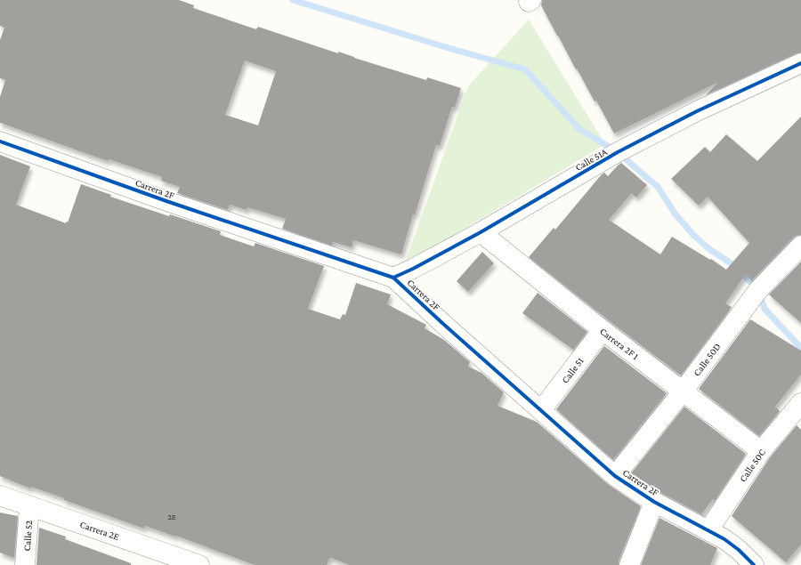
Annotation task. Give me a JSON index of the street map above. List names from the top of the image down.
{
  "streets": {
    "street": [
      "Calle 51A",
      "Carrera 2F",
      "Carrera 2F 1",
      "Calle 50D",
      "Calle 51",
      "Calle 50C",
      "Carrera 2E",
      "Calle 52"
    ]
  },
  "crossings": [
    ["Calle 51A", "Carrera 2F"],
    ["Calle 51A", "Carrera 2F 1"],
    ["Carrera 2F", "Calle 50D"],
    ["Carrera 2F", "Calle 51"],
    ["Carrera 2F", "Calle 50C"],
    ["Carrera 2F 1", "Calle 50D"],
    ["Carrera 2F 1", "Calle 51"],
    ["Carrera 2F 1", "Calle 50C"],
    ["Carrera 2E", "Calle 52"]
  ],
  "house_numbers": ["2E"]
}
